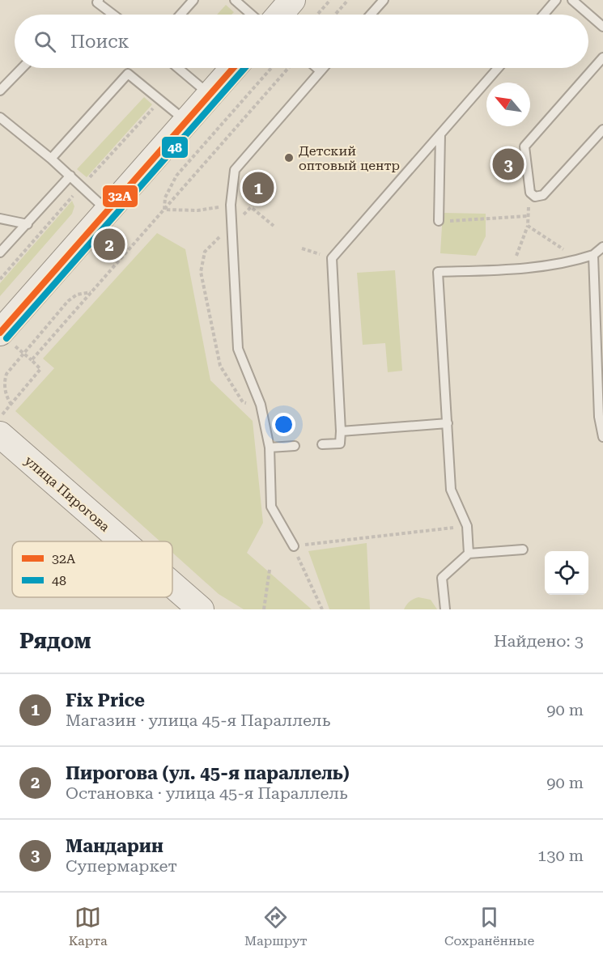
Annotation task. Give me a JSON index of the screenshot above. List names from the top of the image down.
{
  "streets": {
    "main road": ["улица Пирогова"]
  },
  "places": ["Детский оптовый центр"],
  "lines": ["transit line 32A", "transit line 48"],
  "legend": ["32A", "48"],
  "north": "top left",
  "page": {
    "search": "Поиск",
    "pins": ["3", "1", "2"],
    "heading": ["Рядом", "Найдено: 3"],
    "list": [
      {
        "mark": "1",
        "name": "Fix Price",
        "note": "Магазин · улица 45-я Параллель",
        "value": "90 m"
      },
      {
        "mark": "2",
        "name": "Пирогова (ул. 45-я параллель)",
        "note": "Остановка · улица 45-я Параллель",
        "value": "90 m"
      },
      {
        "mark": "3",
        "name": "Мандарин",
        "note": "Супермаркет",
        "value": "130 m"
      }
    ],
    "nav": ["Карта", "Маршрут", "Сохранённые"]
  }
}
